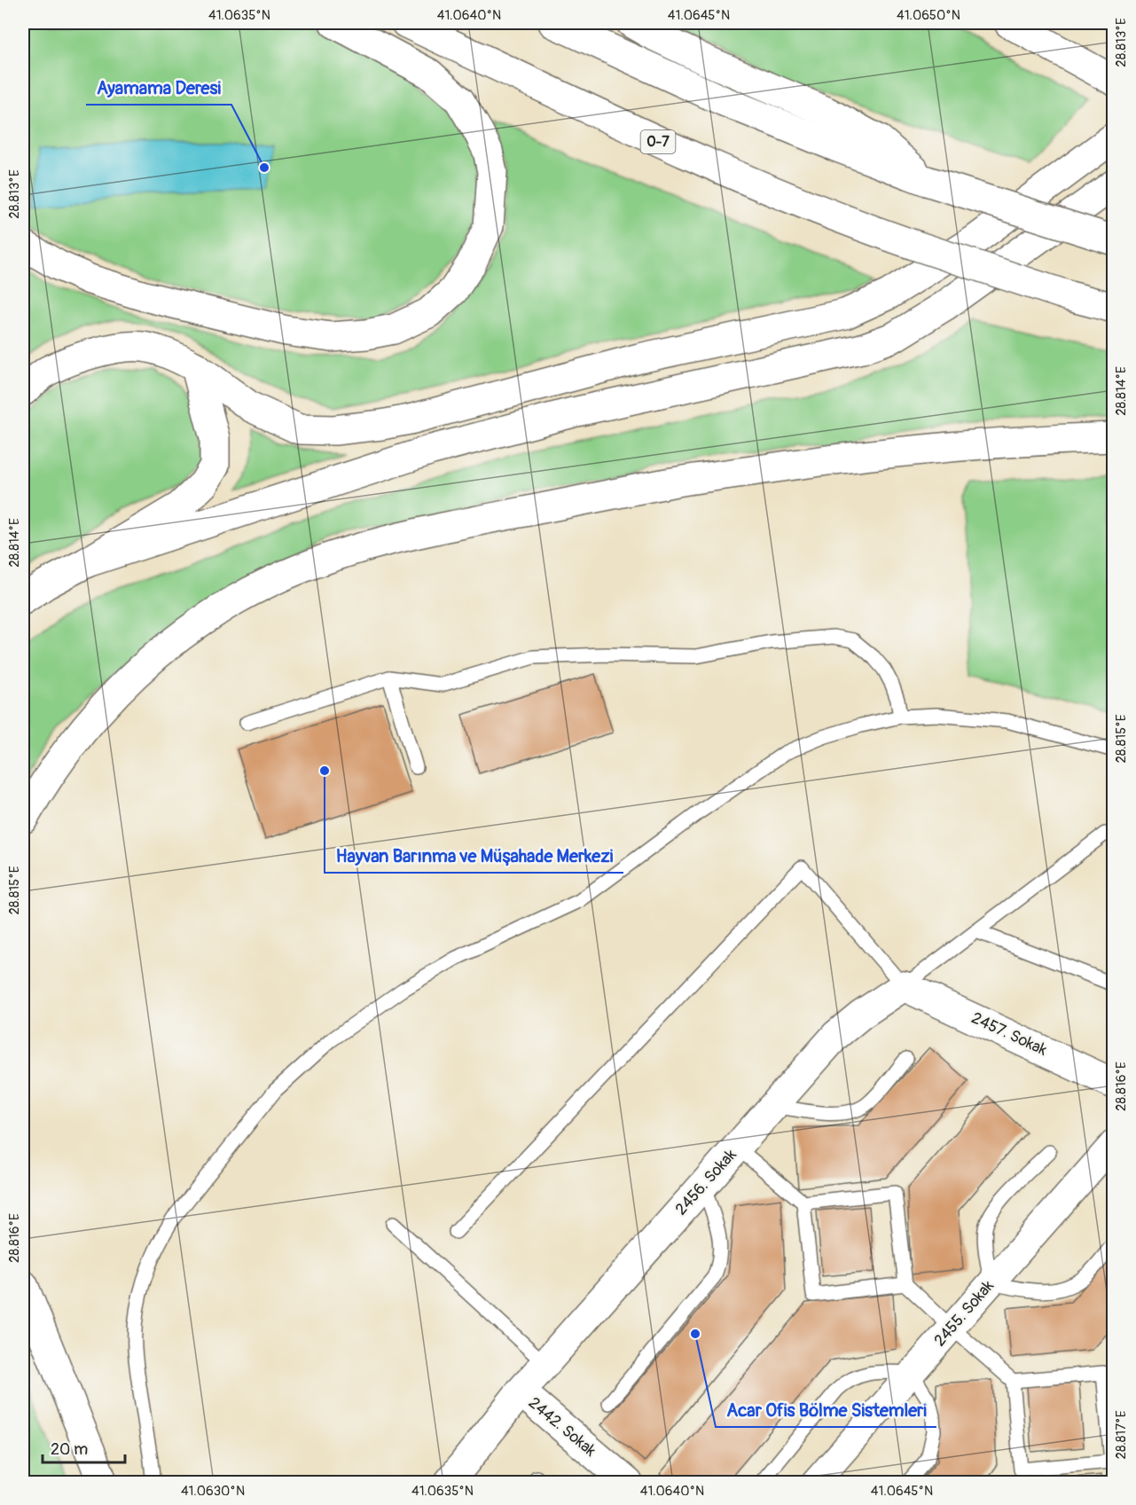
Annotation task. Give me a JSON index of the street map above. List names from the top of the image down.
{
  "streets": {
    "main road": [
      "O-7",
      "2457. Sokak",
      "2456. Sokak",
      "2442. Sokak"
    ],
    "street": ["2455. Sokak"]
  },
  "crossings": [
    ["2457. Sokak", "2456. Sokak"],
    ["2456. Sokak", "2442. Sokak"]
  ],
  "places": ["Ayamama Deresi", "Hayvan Barınma ve Müşahade Merkezi", "Acar Ofis Bölme Sistemleri"],
  "scale_bar": "20 m",
  "coordinates": [
    "41.0635°N",
    "41.0640°N",
    "41.0645°N",
    "41.0650°N",
    "28.813°E",
    "28.814°E",
    "28.815°E",
    "28.816°E",
    "28.817°E",
    "41.0630°N"
  ]
}
